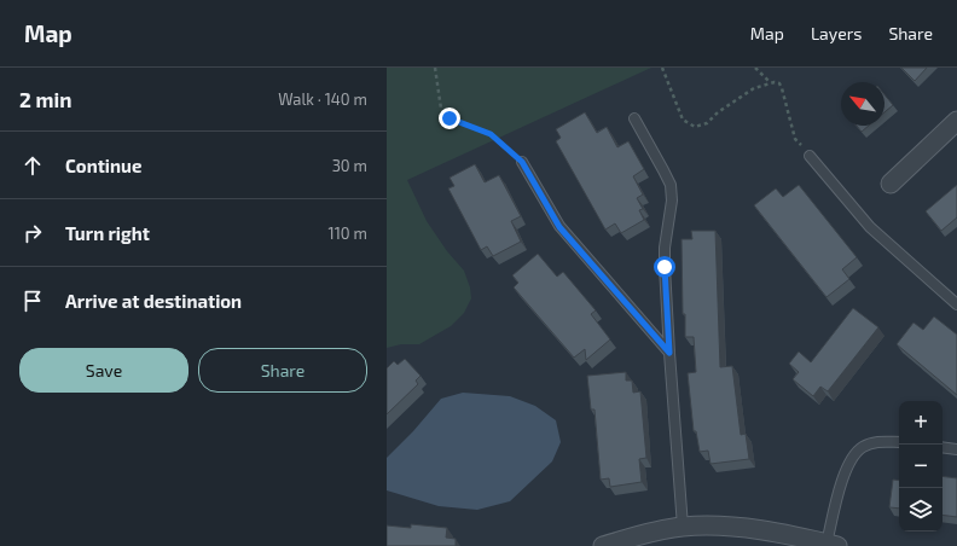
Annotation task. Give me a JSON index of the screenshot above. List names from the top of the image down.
{
  "north": "top left",
  "page": {
    "header": "Map",
    "nav": ["Map", "Layers", "Share"],
    "heading": ["2 min", "Walk · 140 m"],
    "list": [
      ["Continue", "30 m"],
      ["Turn right", "110 m"],
      "Arrive at destination"
    ],
    "buttons": ["Save", "Share"],
    "map_buttons": ["+", "−"]
  }
}
